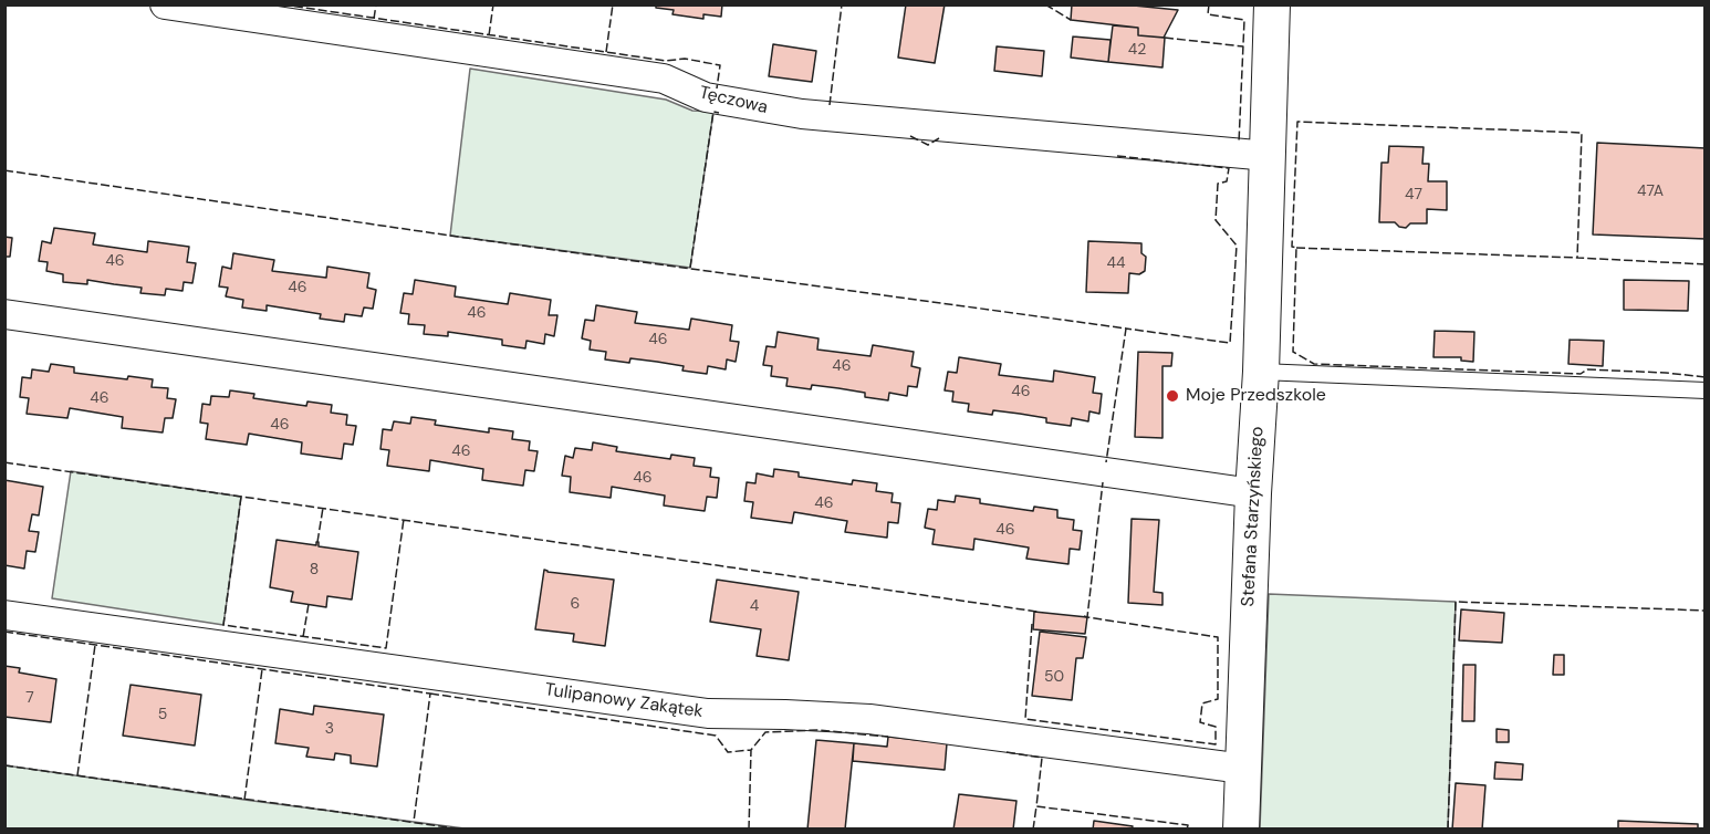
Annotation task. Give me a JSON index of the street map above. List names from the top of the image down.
{
  "streets": {
    "street": ["Tęczowa", "Stefana Starzyńskiego", "Tulipanowy Zakątek"]
  },
  "crossings": [
    ["Tęczowa", "Stefana Starzyńskiego"],
    ["Stefana Starzyńskiego", "Tulipanowy Zakątek"]
  ],
  "places": ["Moje Przedszkole"],
  "house_numbers": [
    "42",
    "47A",
    "47",
    "46",
    "44",
    "46",
    "46",
    "46",
    "46",
    "46",
    "46",
    "46",
    "46",
    "46",
    "46",
    "46",
    "8",
    "6",
    "4",
    "50",
    "7",
    "5",
    "3"
  ]
}
